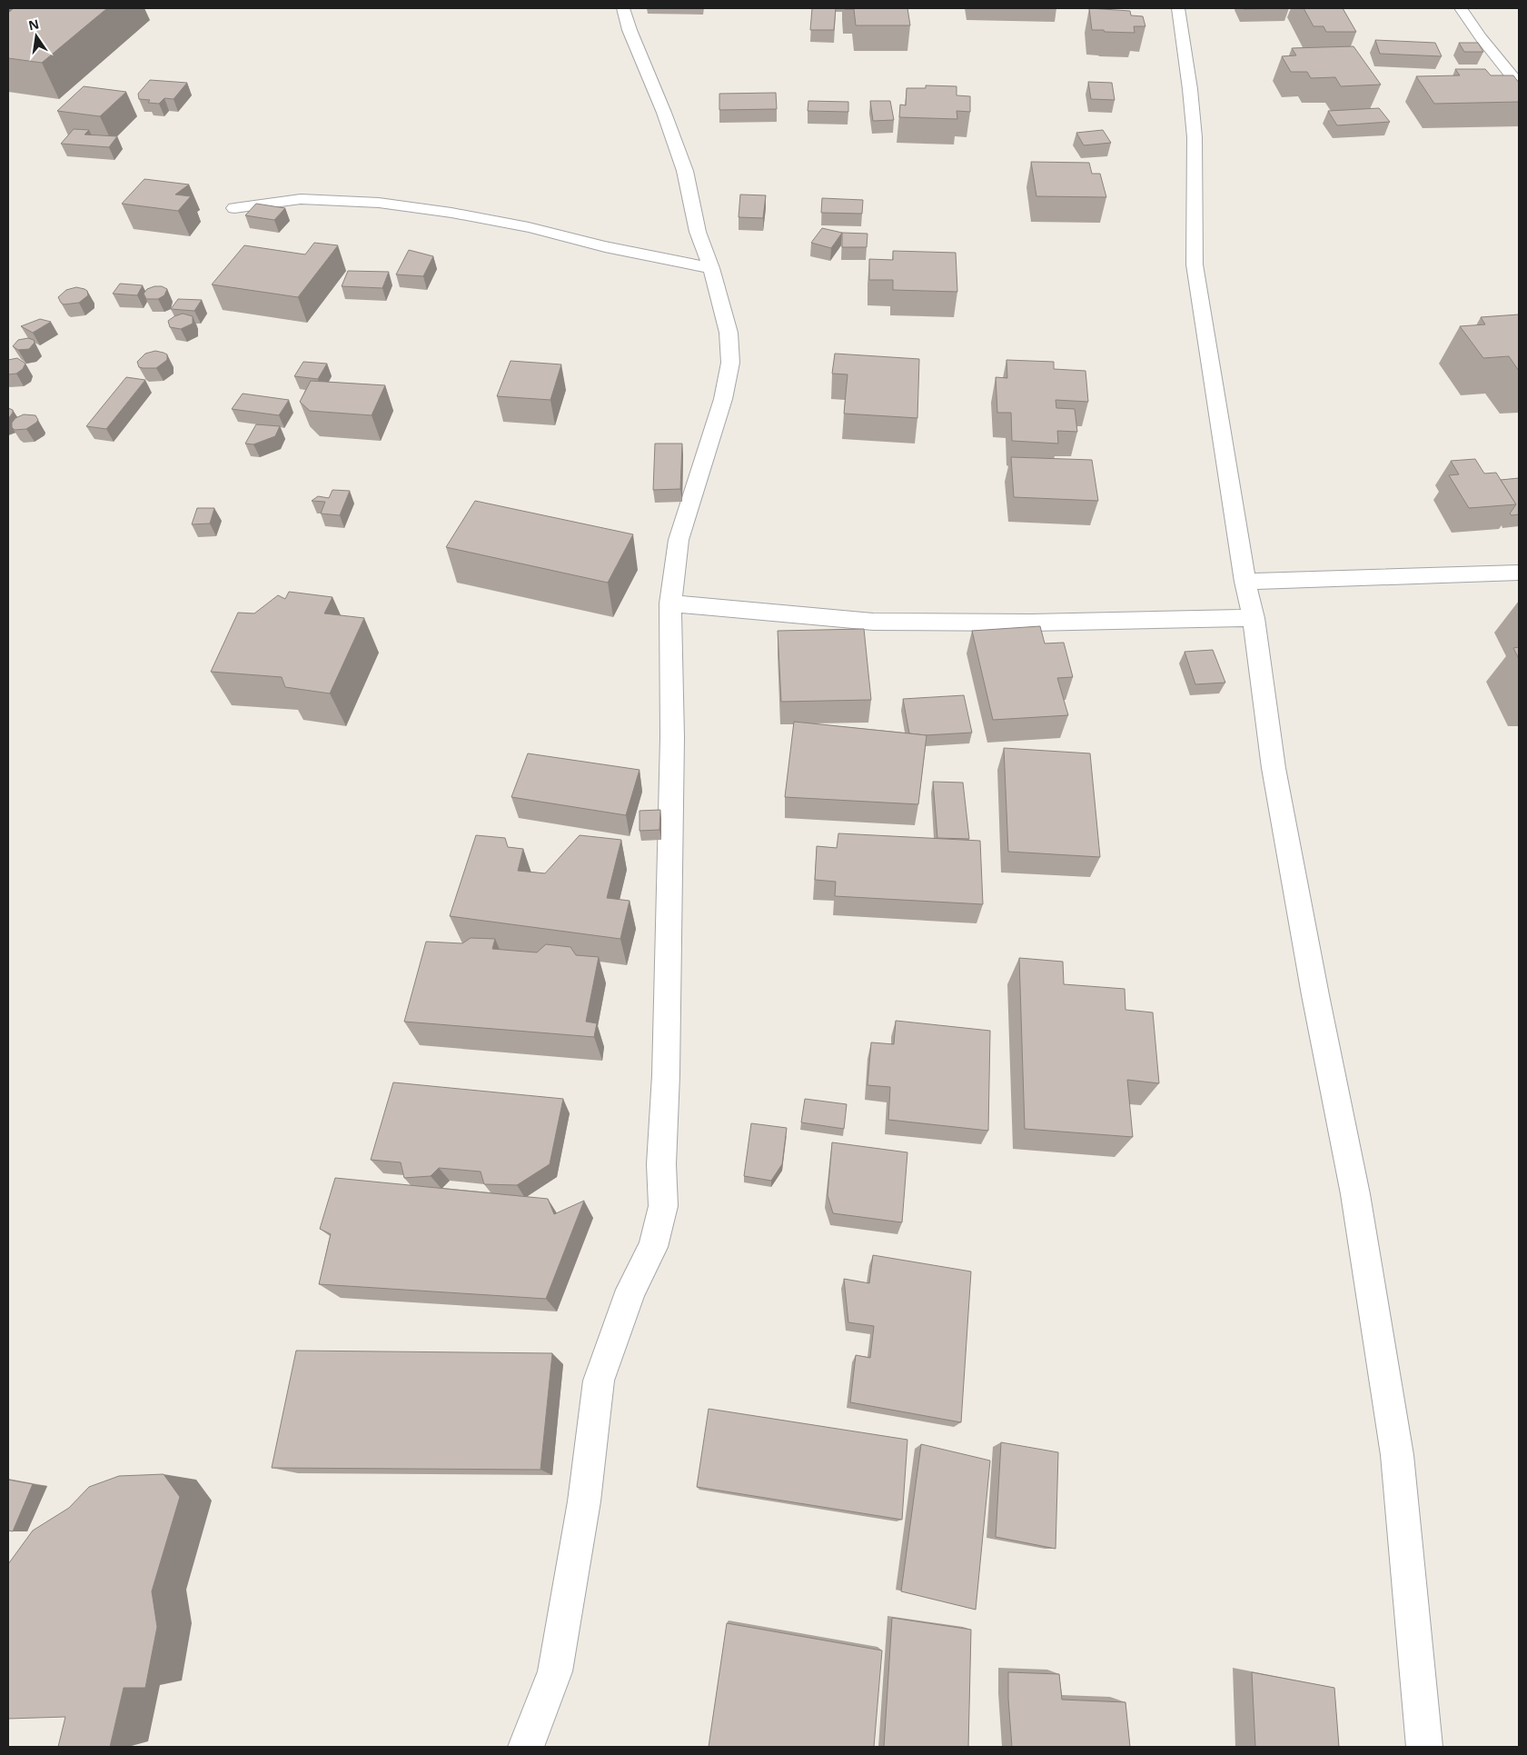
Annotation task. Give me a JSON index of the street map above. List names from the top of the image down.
{
  "north": "top"
}
